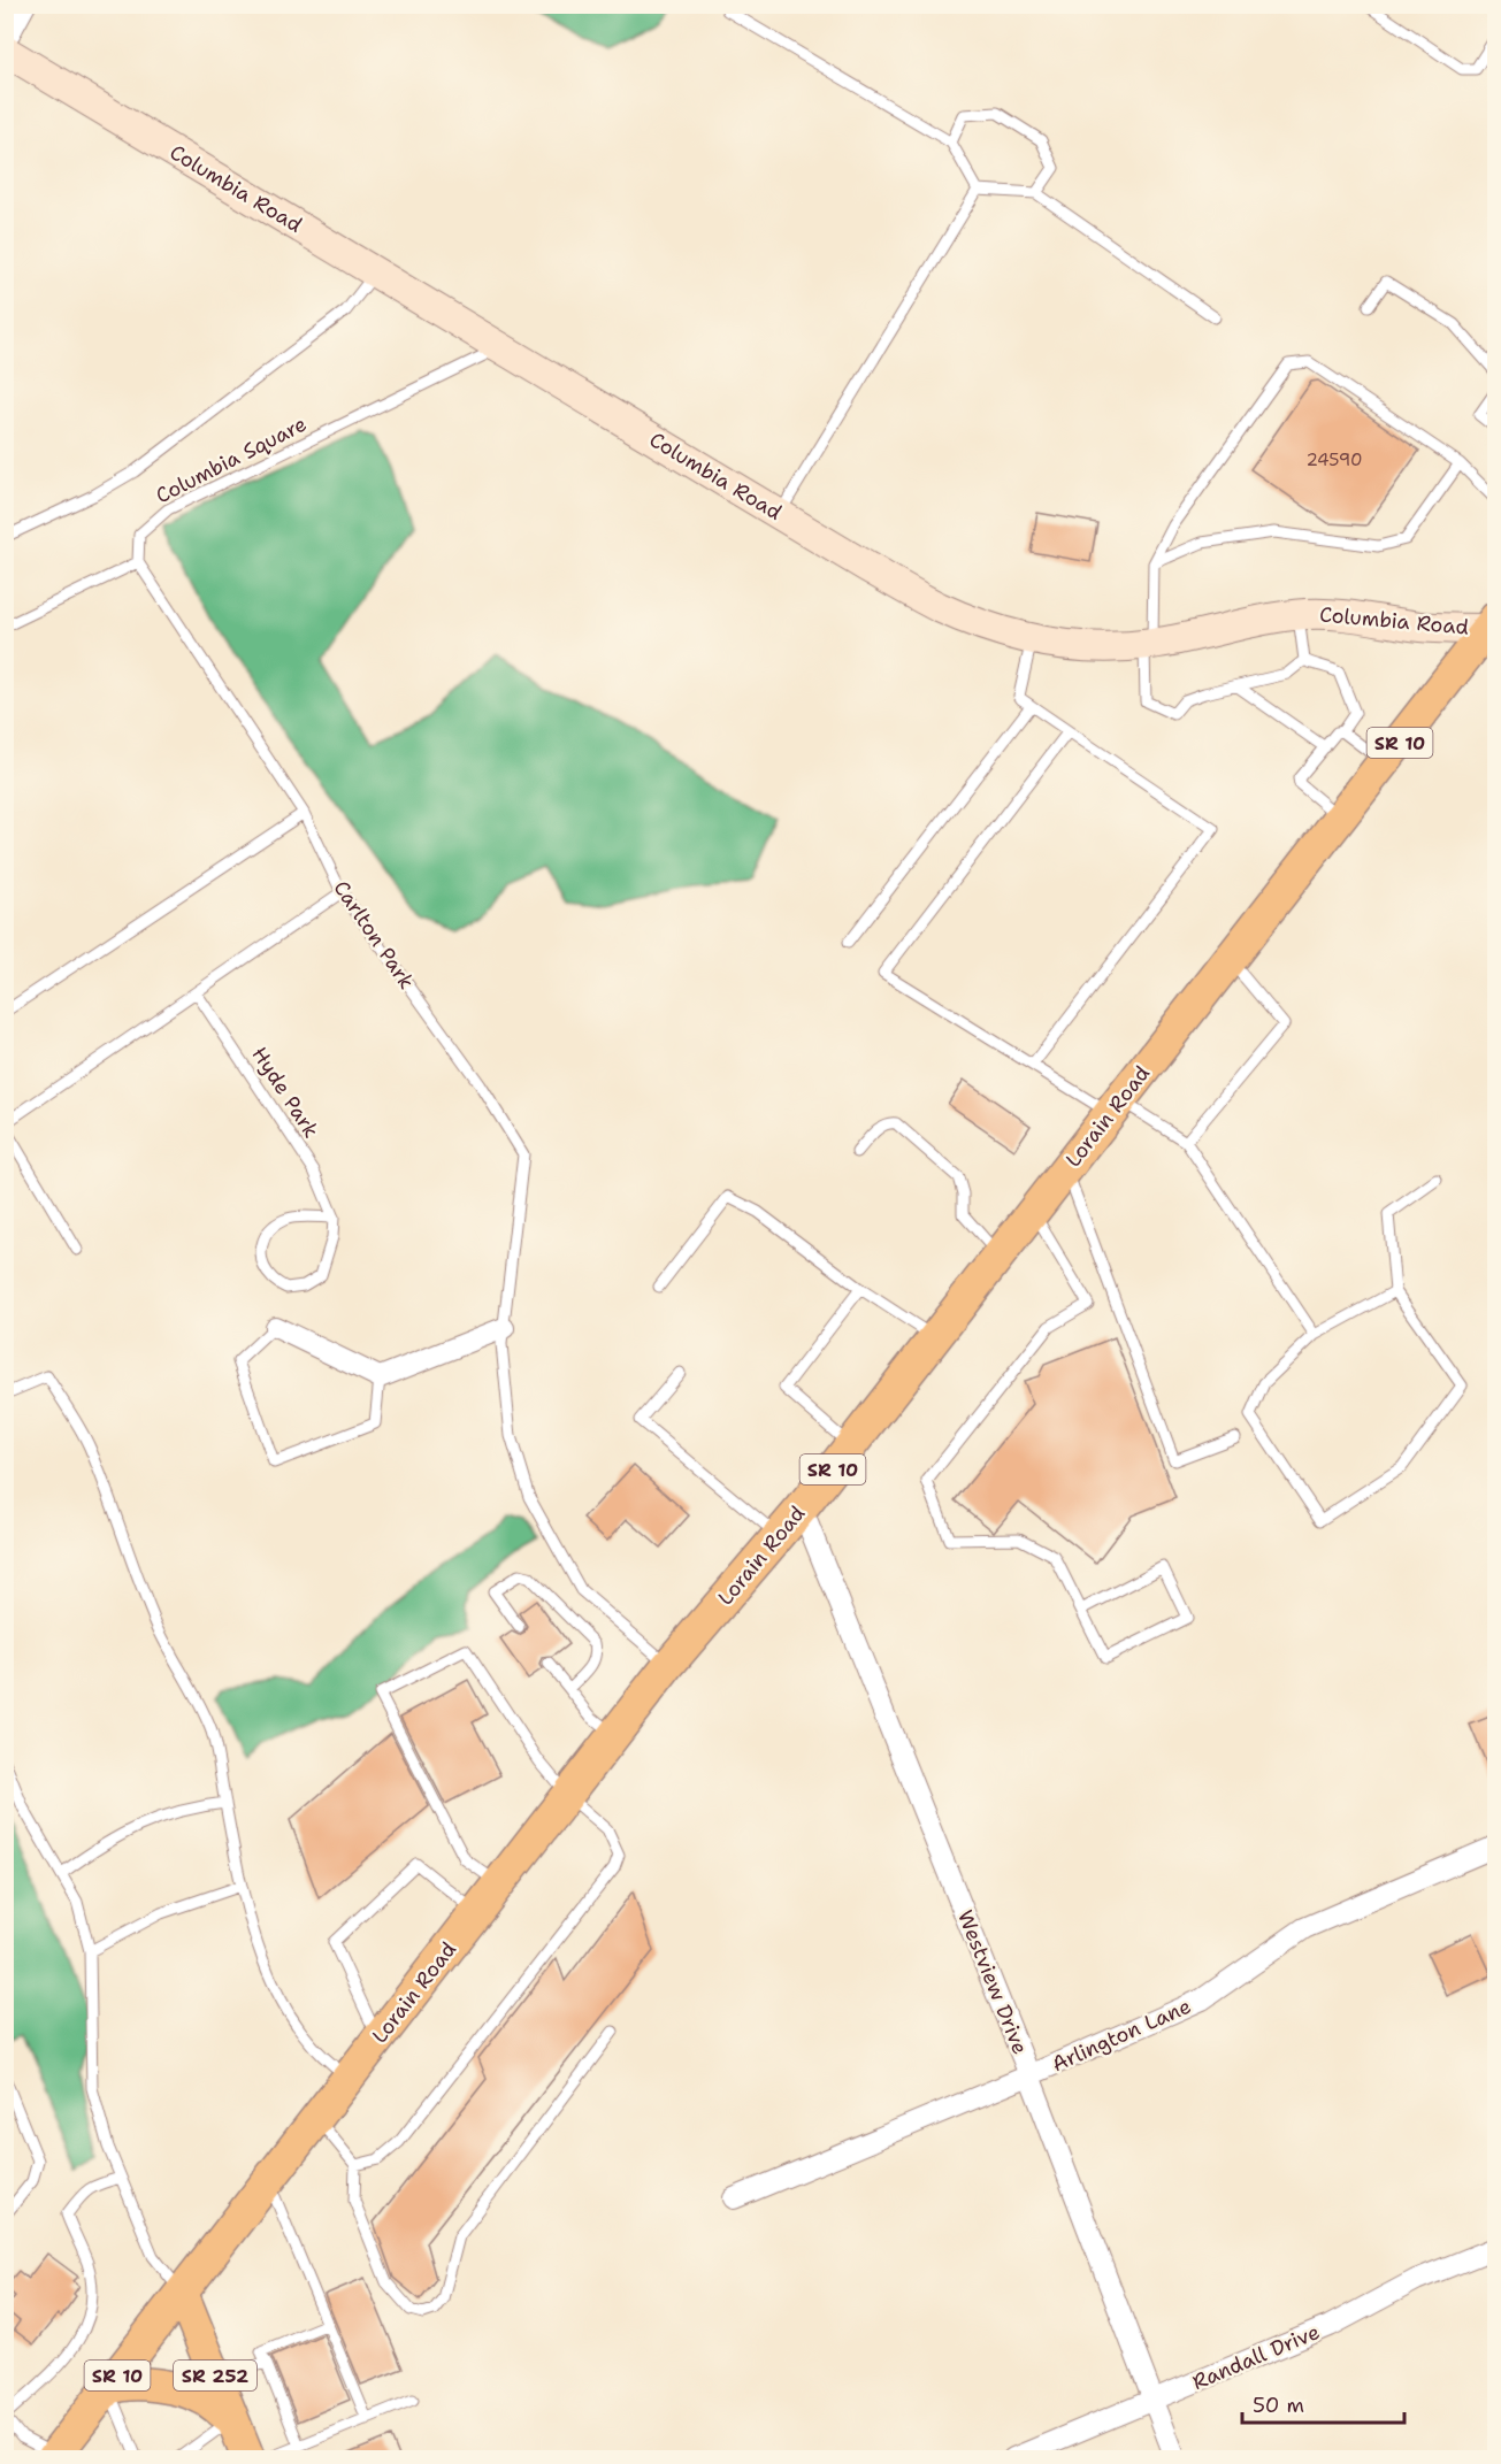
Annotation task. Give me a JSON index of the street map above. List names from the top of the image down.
{
  "streets": {
    "main road": [
      "Columbia Road",
      "SR 10",
      "Lorain Road",
      "SR 252"
    ],
    "street": ["Westview Drive", "Arlington Lane", "Randall Drive"],
    "lane": ["Columbia Square", "Carlton Park", "Hyde Park"]
  },
  "crossings": [
    ["Columbia Road", "Columbia Square"],
    ["Columbia Road", "Lorain Road"],
    ["Columbia Square", "Carlton Park"],
    ["Carlton Park", "Lorain Road"],
    ["Lorain Road", "Westview Drive"],
    ["Lorain Road", "SR 252"],
    ["Westview Drive", "Arlington Lane"],
    ["Westview Drive", "Randall Drive"]
  ],
  "house_numbers": ["24590"],
  "scale_bar": "50 m"
}
